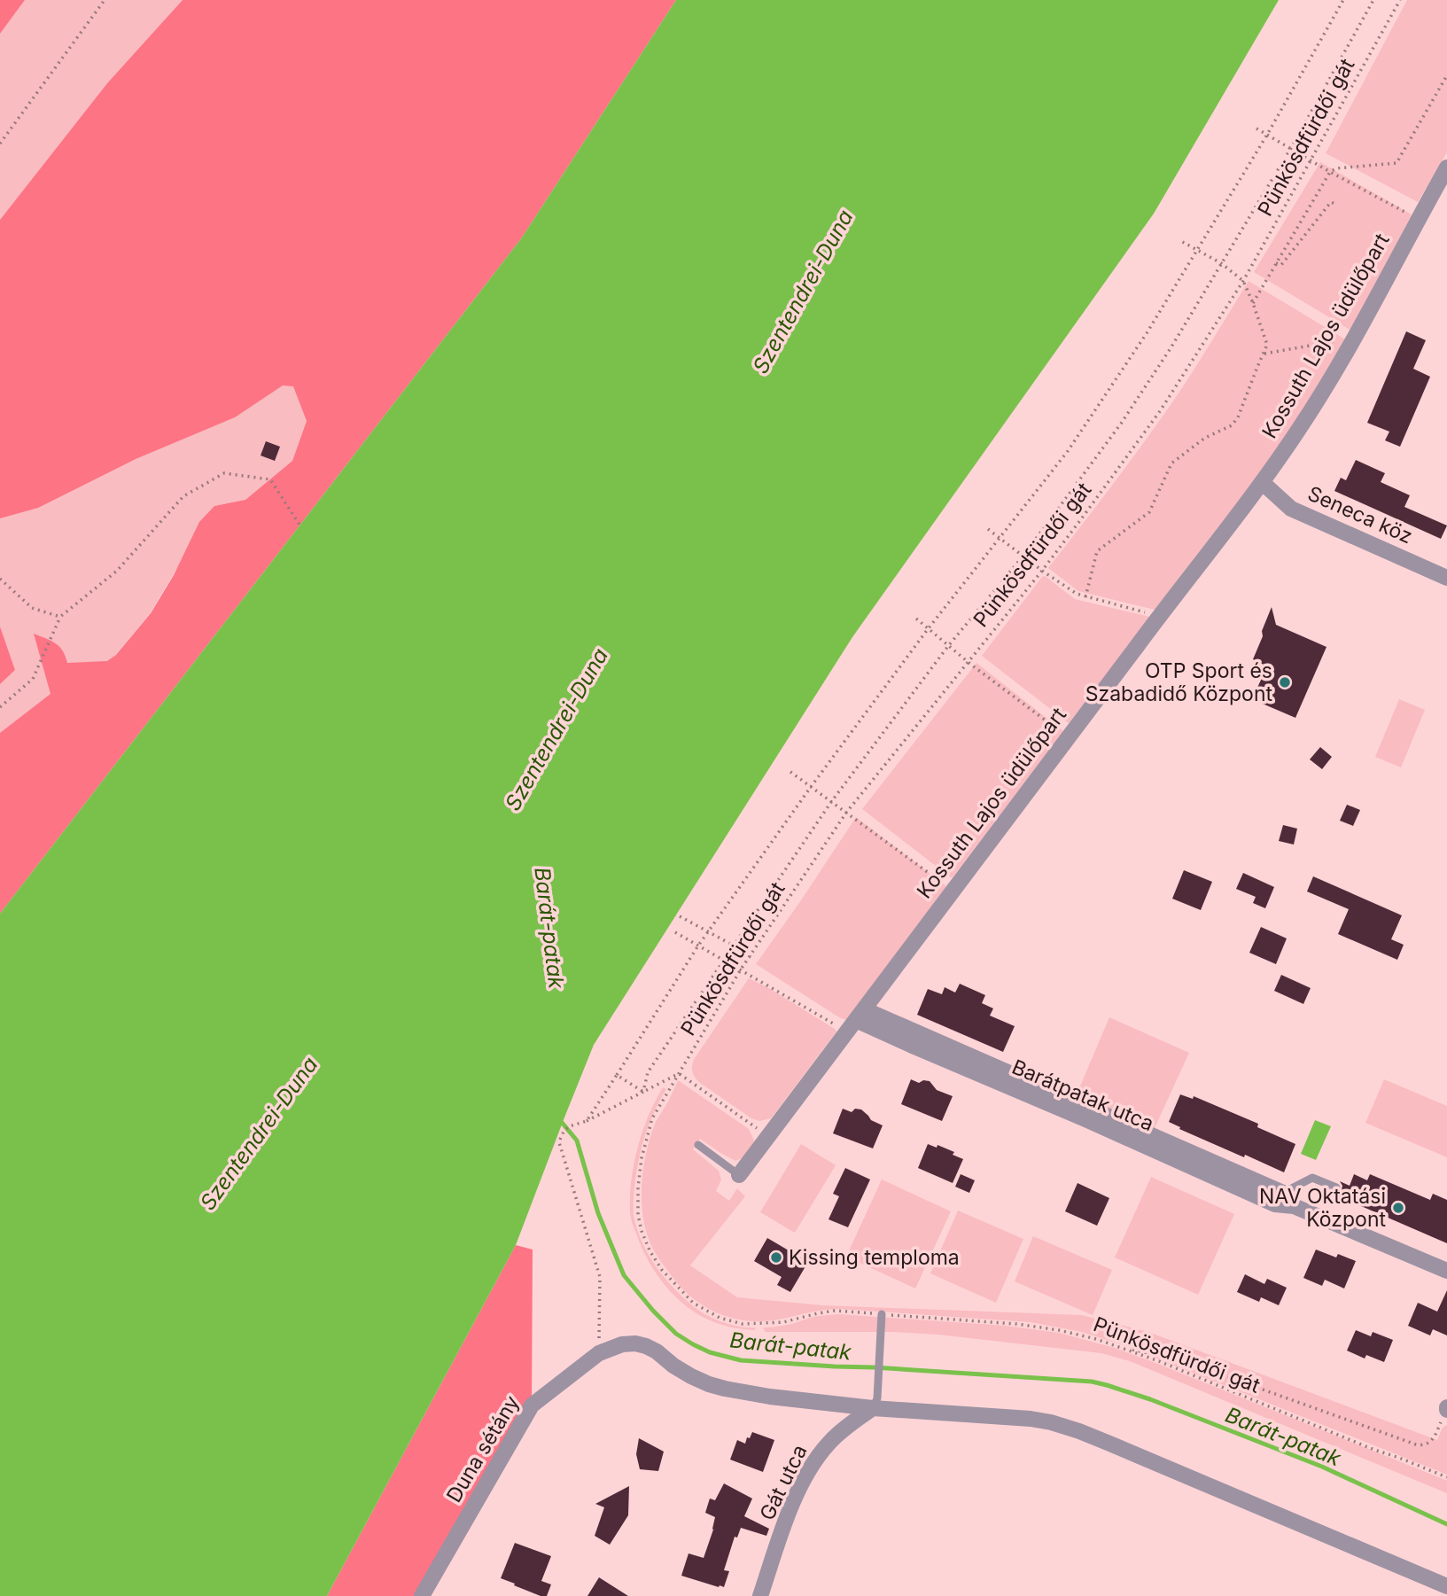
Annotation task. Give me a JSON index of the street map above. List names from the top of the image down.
{
  "streets": {
    "street": [
      "Kossuth Lajos üdülőpart",
      "Seneca köz",
      "Barátpatak utca",
      "Duna sétány",
      "Gát utca"
    ],
    "path": ["Pünkösdfürdői gát"]
  },
  "crossings": [
    ["Kossuth Lajos üdülőpart", "Seneca köz"],
    ["Kossuth Lajos üdülőpart", "Barátpatak utca"],
    ["Duna sétány", "Gát utca"]
  ],
  "water": ["Szentendrei-Duna", "Barát-patak"],
  "places": ["OTP Sport és Szabadidő Központ", "NAV Oktatási Központ", "Kissing temploma"]
}
